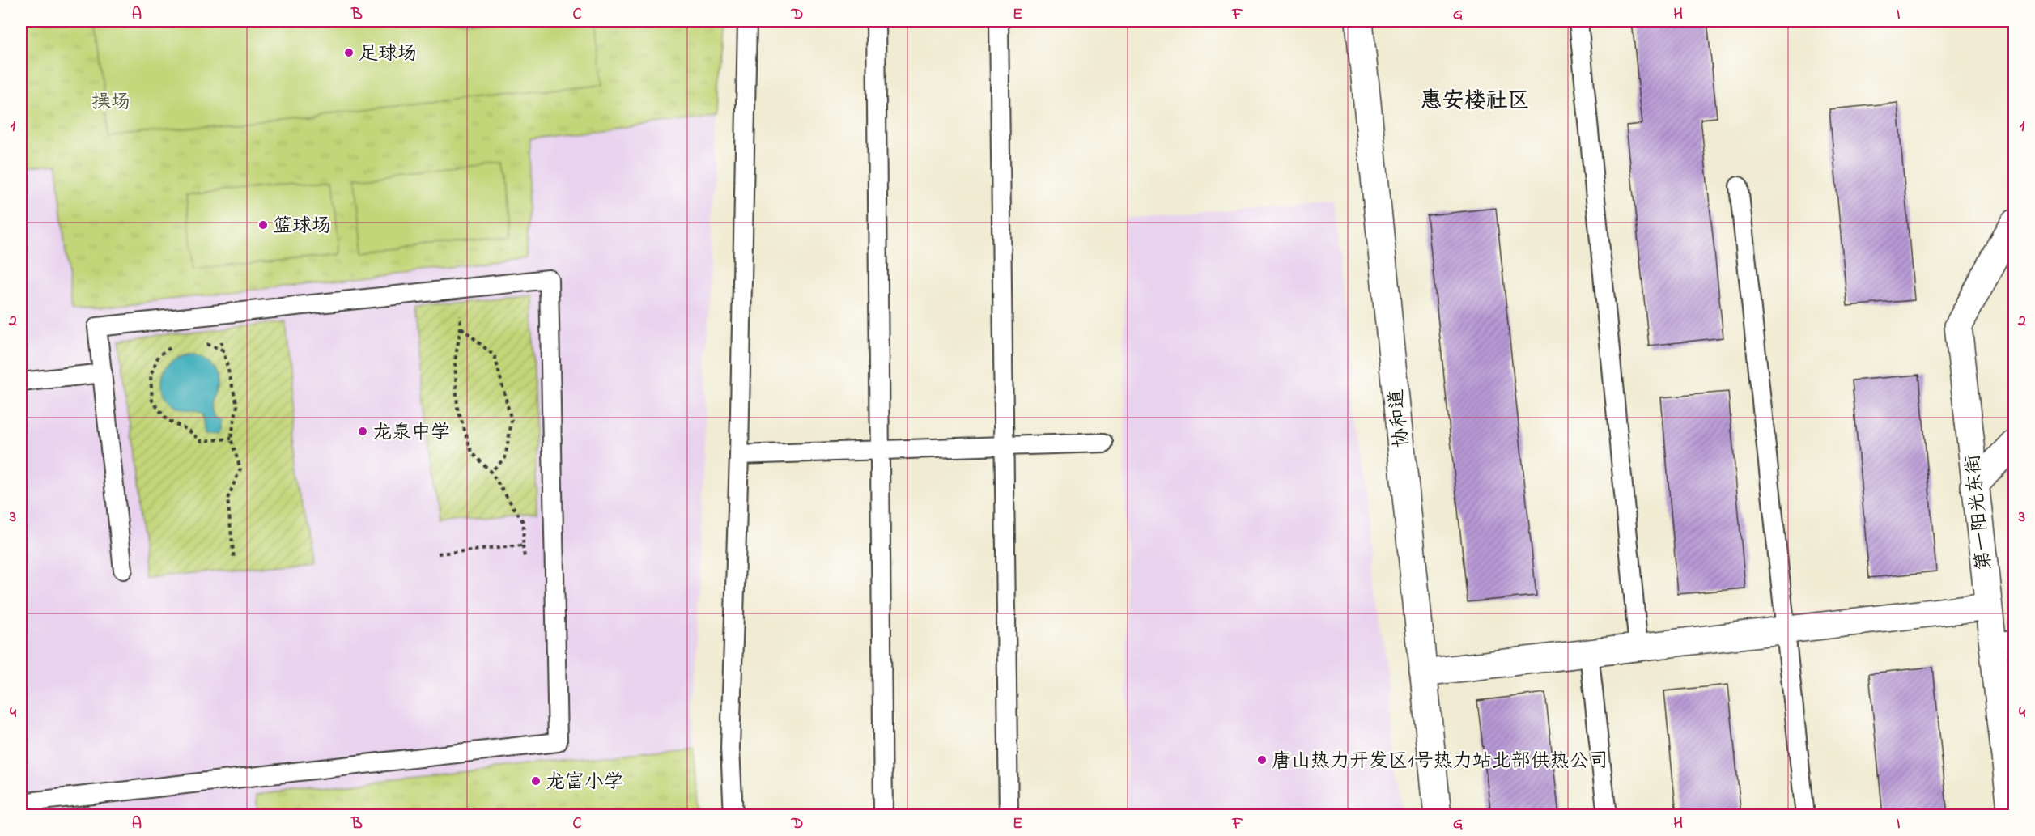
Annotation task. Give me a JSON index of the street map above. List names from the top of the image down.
{
  "streets": {
    "street": ["协和道", "第一阳光东街"]
  },
  "districts": ["惠安楼社区"],
  "parks": ["操场"],
  "places": [
    "足球场",
    "篮球场",
    "龙泉中学",
    "唐山热力开发区1号热力站北部供热公司",
    "龙富小学"
  ],
  "grid": {
    "columns": [
      "A",
      "B",
      "C",
      "D",
      "E",
      "F",
      "G",
      "H",
      "I"
    ],
    "rows": [
      "1",
      "2",
      "3",
      "4"
    ]
  }
}
